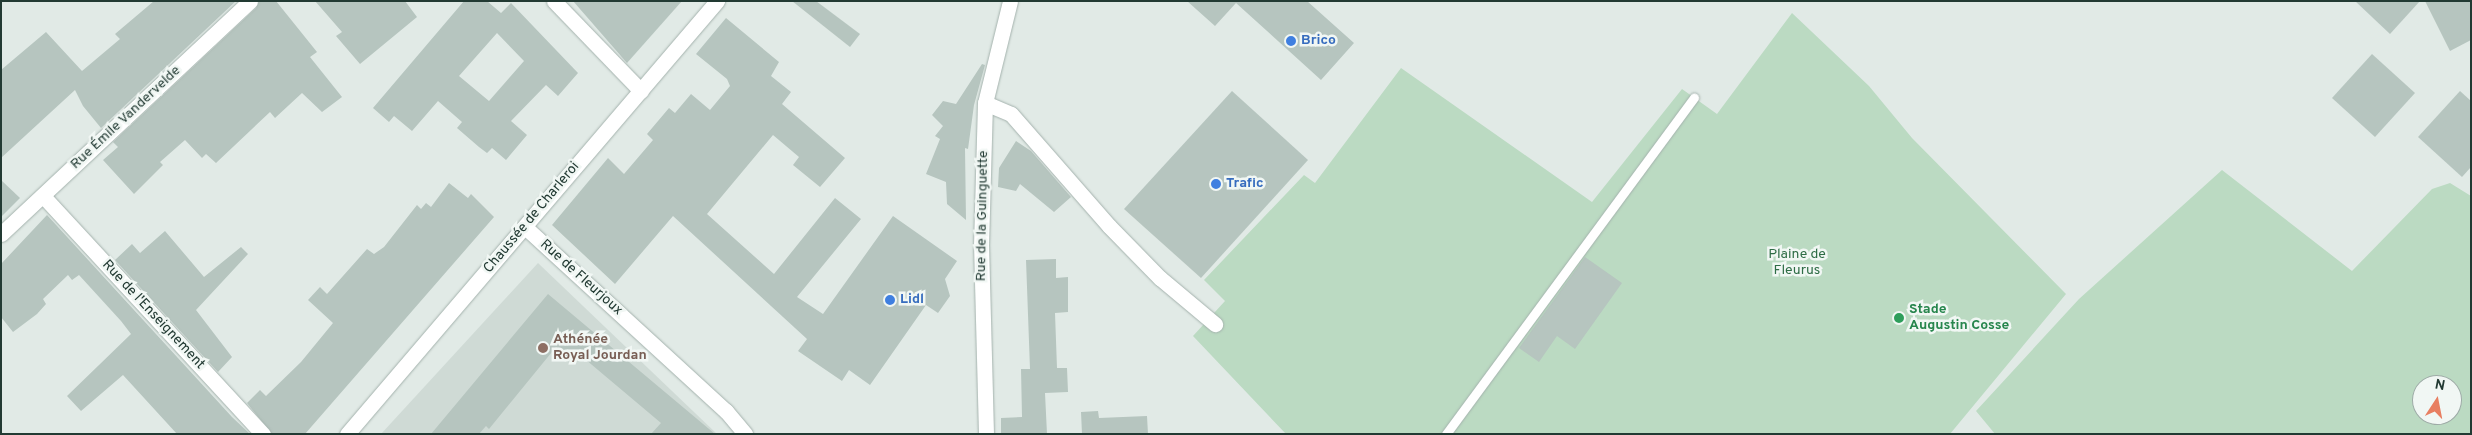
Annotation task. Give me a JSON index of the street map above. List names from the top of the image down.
{
  "streets": {
    "street": [
      "Rue Émile Vandervelde",
      "Rue de la Guinguette",
      "Chaussée de Charleroi",
      "Rue de Fleurjoux",
      "Rue de l'Enseignement"
    ]
  },
  "crossings": [
    ["Rue Émile Vandervelde", "Rue de l'Enseignement"],
    ["Chaussée de Charleroi", "Rue de Fleurjoux"]
  ],
  "parks": ["Plaine de Fleurus"],
  "places": [
    "Brico",
    "Trafic",
    "Lidl",
    "Stade Augustin Cosse",
    "Athénée Royal Jourdan"
  ],
  "north": "top"
}
